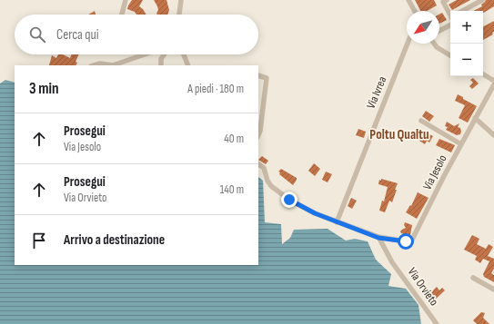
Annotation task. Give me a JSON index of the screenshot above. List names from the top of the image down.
{
  "streets": {
    "street": ["Via Ivrea", "Via Jesolo", "Via Orvieto"]
  },
  "crossings": [
    ["Via Jesolo", "Via Orvieto"]
  ],
  "districts": ["Poltu Qualtu"],
  "north": "bottom left",
  "page": {
    "map_buttons": ["+", "−"],
    "search": "Cerca qui",
    "heading": ["3 min", "A piedi · 180 m"],
    "list": [
      ["Prosegui", "Via Jesolo", "40 m"],
      ["Prosegui", "Via Orvieto", "140 m"],
      "Arrivo a destinazione"
    ]
  }
}
